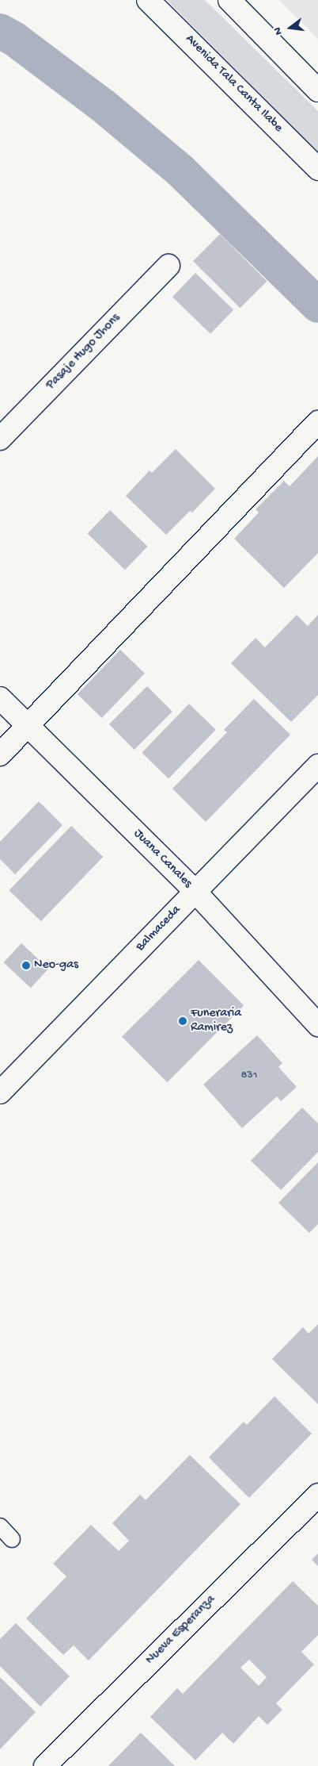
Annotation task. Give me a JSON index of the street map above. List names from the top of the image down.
{
  "streets": {
    "street": [
      "Avenida Tala Canta Ilabe",
      "Pasaje Hugo Jhons",
      "Juana Canales",
      "Balmaceda",
      "Nueva Esperanza"
    ]
  },
  "crossings": [
    ["Juana Canales", "Balmaceda"]
  ],
  "places": ["Neo-gas", "Funeraria Ramirez"],
  "house_numbers": ["831"],
  "north": "left"
}
